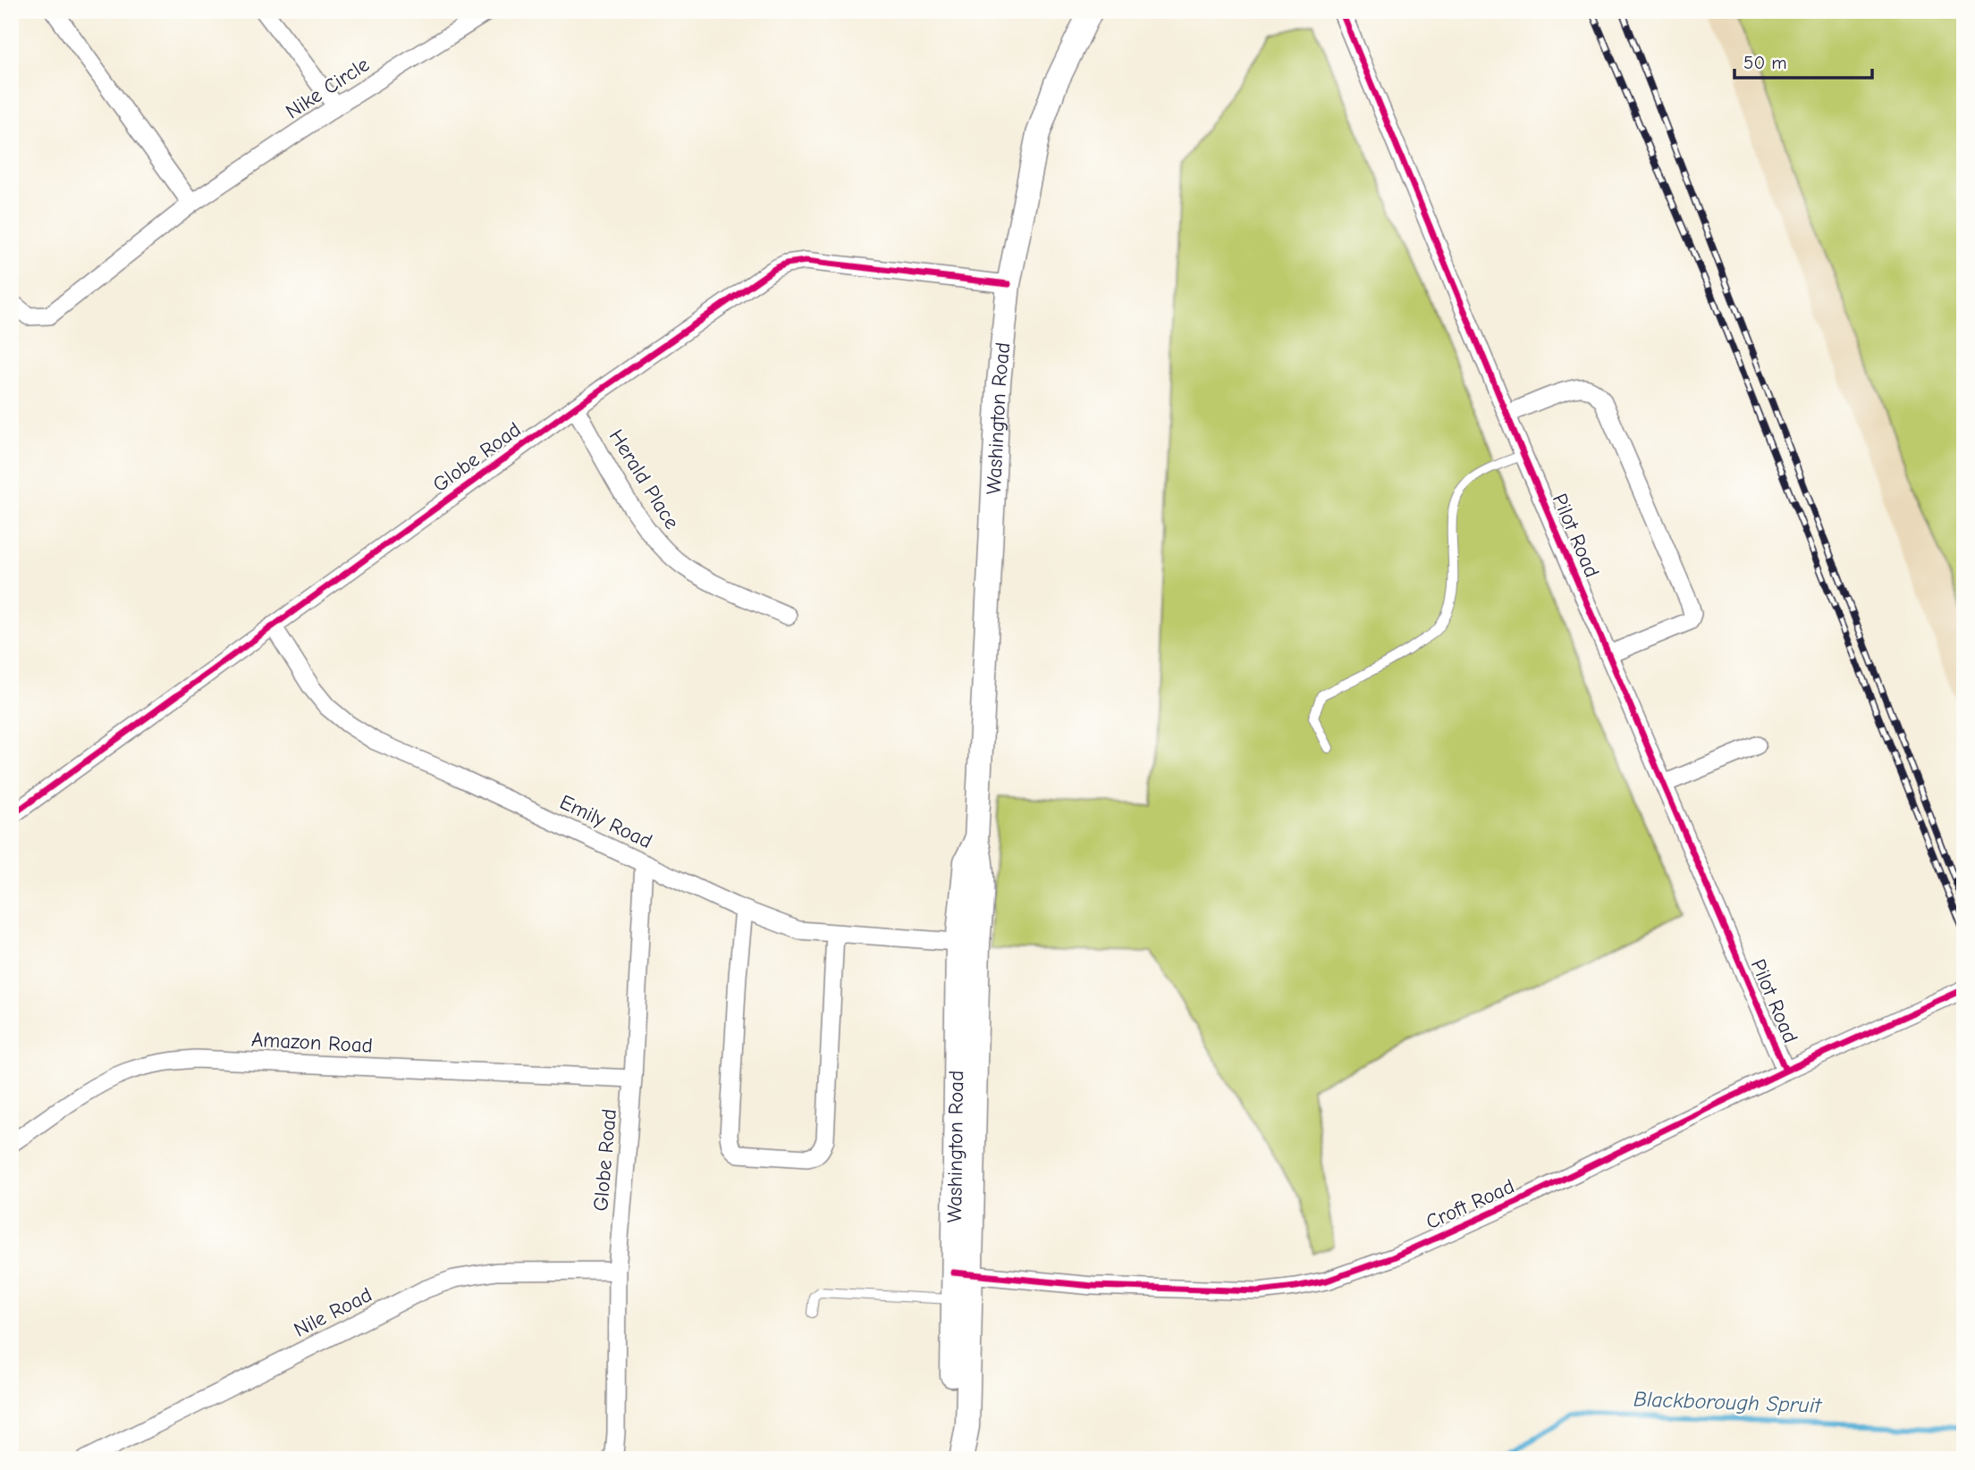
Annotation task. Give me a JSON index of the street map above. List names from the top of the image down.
{
  "streets": {
    "main road": ["Washington Road"],
    "street": [
      "Nike Circle",
      "Globe Road",
      "Herald Place",
      "Pilot Road",
      "Emily Road",
      "Amazon Road",
      "Croft Road",
      "Nile Road"
    ]
  },
  "crossings": [
    ["Washington Road", "Globe Road"],
    ["Washington Road", "Emily Road"],
    ["Washington Road", "Croft Road"],
    ["Globe Road", "Herald Place"],
    ["Globe Road", "Emily Road"],
    ["Globe Road", "Amazon Road"],
    ["Globe Road", "Nile Road"],
    ["Pilot Road", "Croft Road"]
  ],
  "water": ["Blackborough Spruit"],
  "scale_bar": "50 m"
}
